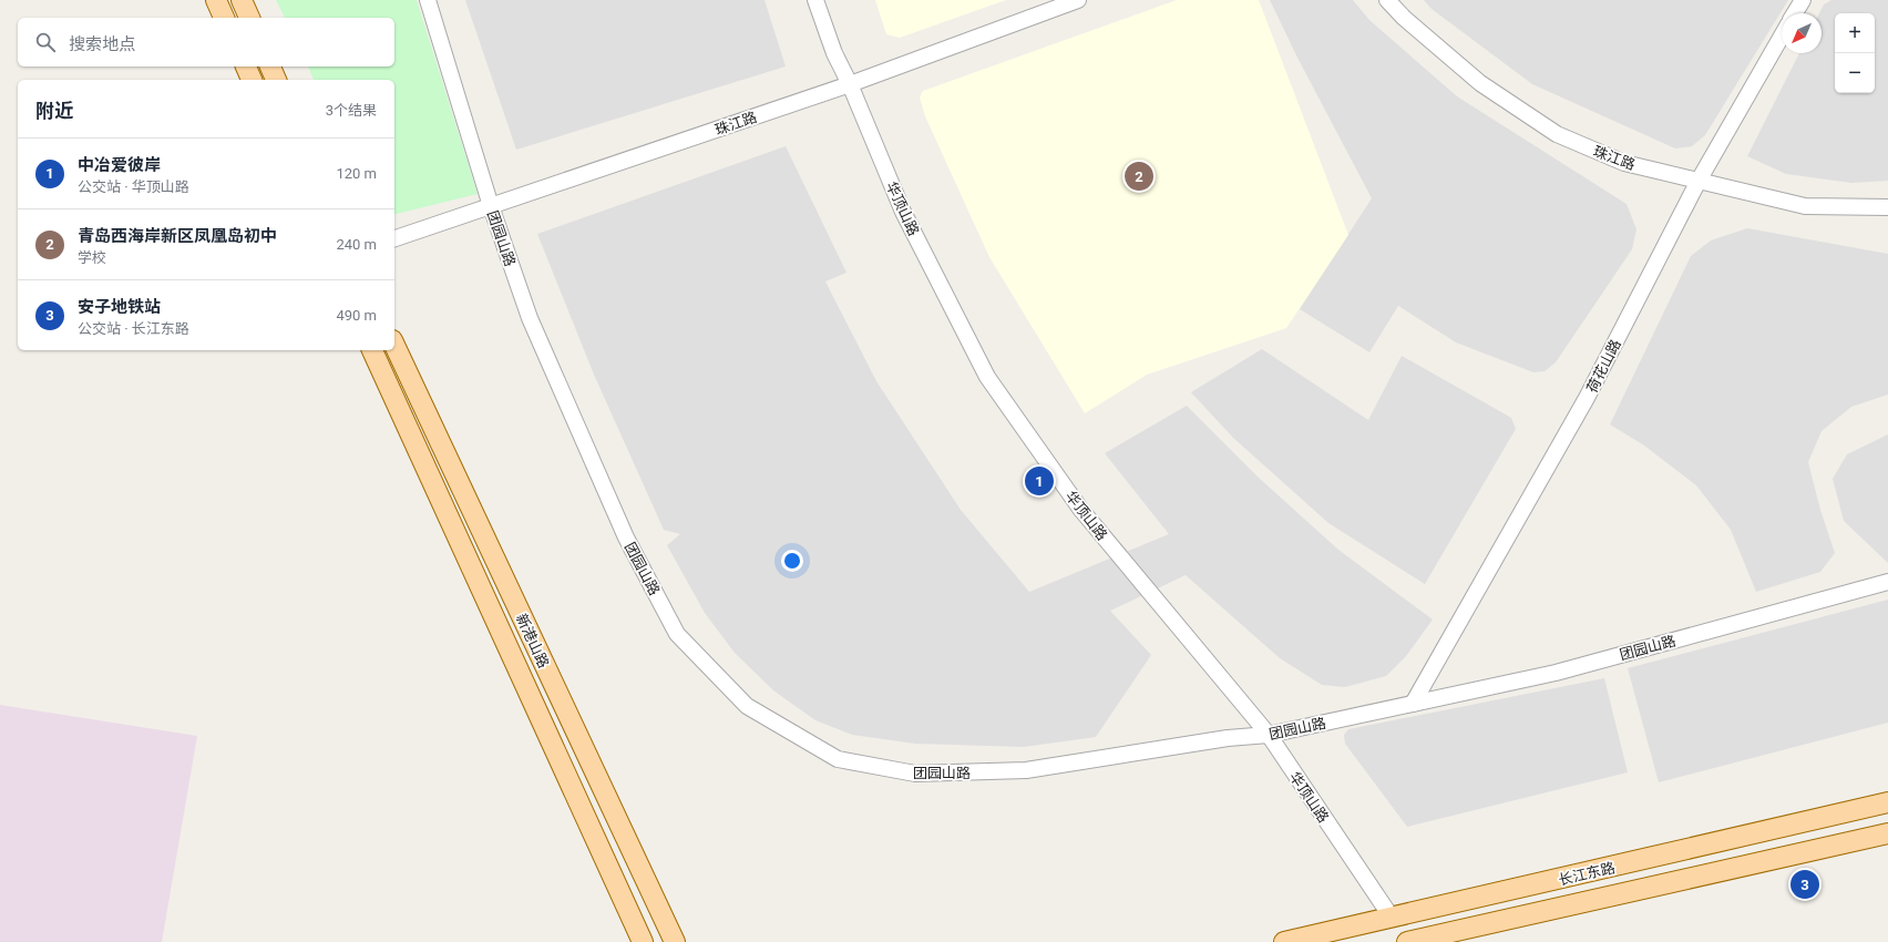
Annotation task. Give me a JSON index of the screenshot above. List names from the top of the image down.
{
  "streets": {
    "main road": ["新港山路", "长江东路"],
    "street": [
      "珠江路",
      "华顶山路",
      "团园山路",
      "荷花山路"
    ]
  },
  "crossings": [
    ["珠江路", "华顶山路"],
    ["珠江路", "团园山路"],
    ["珠江路", "荷花山路"],
    ["华顶山路", "团园山路"],
    ["华顶山路", "长江东路"],
    ["团园山路", "荷花山路"]
  ],
  "north": "bottom left",
  "page": {
    "map_buttons": ["+", "−"],
    "search": "搜索地点",
    "heading": ["附近", "3个结果"],
    "list": [
      {
        "mark": "1",
        "name": "中冶爱彼岸",
        "note": "公交站 · 华顶山路",
        "value": "120 m"
      },
      {
        "mark": "2",
        "name": "青岛西海岸新区凤凰岛初中",
        "note": "学校",
        "value": "240 m"
      },
      {
        "mark": "3",
        "name": "安子地铁站",
        "note": "公交站 · 长江东路",
        "value": "490 m"
      }
    ],
    "pins": ["2", "1", "3"]
  }
}
